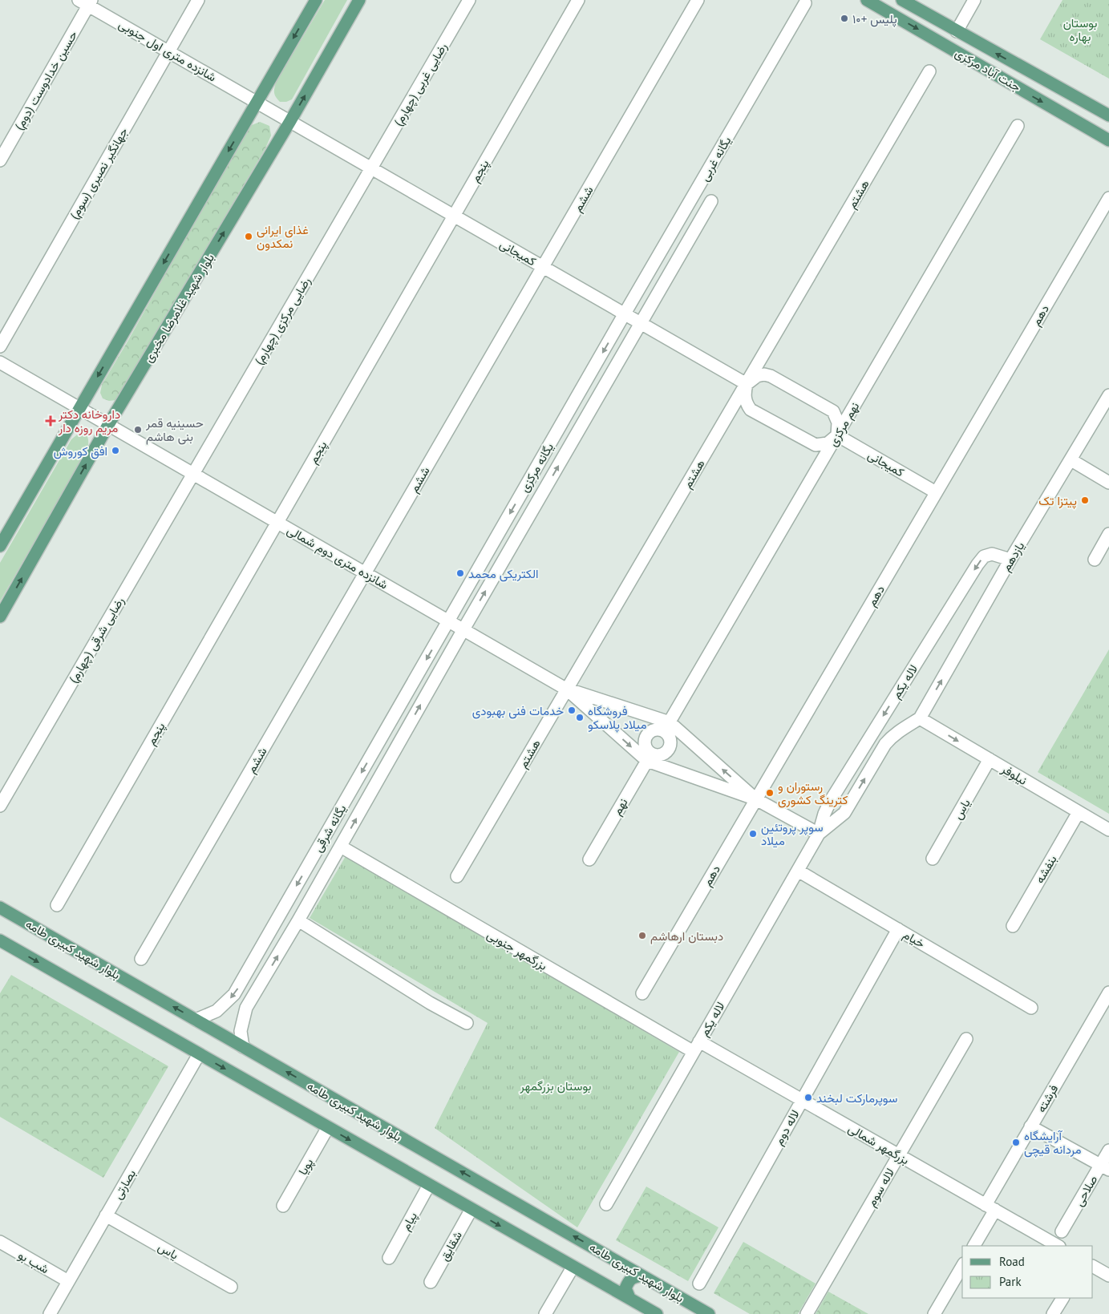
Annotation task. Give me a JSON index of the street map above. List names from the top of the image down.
{
  "streets": {
    "main road": ["جنت آباد مرکزی", "بلوار شهید غلامرضا مخبری", "بلوار شهید کبیری طامه"],
    "street": [
      "شانزده متری اول جنوبی",
      "حسین خدادوست (دوم)",
      "رضایی غربی (چهارم)",
      "یگانه غربی",
      "پنجم",
      "جهانگیر نصیری (سوم)",
      "هشتم",
      "ششم",
      "کمیجانی",
      "دهم",
      "رضایی مرکزی (چهارم)",
      "نهم مرکزی",
      "یگانه مرکزی",
      "یازدهم",
      "شانزده متری دوم شمالی",
      "رضایی شرقی (چهارم)",
      "لاله یکم",
      "نیلوفر",
      "نهم",
      "یاس",
      "یگانه شرقی",
      "بنفشه",
      "خیام",
      "بزرگمهر جنوبی",
      "فرشته",
      "لاله دوم",
      "بزرگمهر شمالی",
      "پویا",
      "بصارتی",
      "لاله سوم",
      "صلاحی",
      "پیام",
      "شقایق",
      "شب بو"
    ]
  },
  "crossings": [
    ["شانزده متری اول جنوبی", "حسین خدادوست (دوم)"],
    ["شانزده متری اول جنوبی", "جهانگیر نصیری (سوم)"],
    ["شانزده متری اول جنوبی", "کمیجانی"],
    ["شانزده متری اول جنوبی", "بلوار شهید غلامرضا مخبری"],
    ["رضایی غربی (چهارم)", "کمیجانی"],
    ["رضایی غربی (چهارم)", "رضایی مرکزی (چهارم)"],
    ["یگانه غربی", "کمیجانی"],
    ["یگانه غربی", "یگانه مرکزی"],
    ["پنجم", "کمیجانی"],
    ["پنجم", "شانزده متری دوم شمالی"],
    ["هشتم", "کمیجانی"],
    ["هشتم", "شانزده متری دوم شمالی"],
    ["ششم", "کمیجانی"],
    ["ششم", "شانزده متری دوم شمالی"],
    ["کمیجانی", "بلوار شهید غلامرضا مخبری"],
    ["کمیجانی", "دهم"],
    ["کمیجانی", "رضایی مرکزی (چهارم)"],
    ["کمیجانی", "نهم مرکزی"],
    ["کمیجانی", "یگانه مرکزی"],
    ["بلوار شهید غلامرضا مخبری", "شانزده متری دوم شمالی"],
    ["دهم", "شانزده متری دوم شمالی"],
    ["رضایی مرکزی (چهارم)", "شانزده متری دوم شمالی"],
    ["رضایی مرکزی (چهارم)", "رضایی شرقی (چهارم)"],
    ["نهم مرکزی", "شانزده متری دوم شمالی"],
    ["نهم مرکزی", "نهم"],
    ["یگانه مرکزی", "شانزده متری دوم شمالی"],
    ["یگانه مرکزی", "یگانه شرقی"],
    ["یازدهم", "لاله یکم"],
    ["یازدهم", "نیلوفر"],
    ["شانزده متری دوم شمالی", "رضایی شرقی (چهارم)"],
    ["شانزده متری دوم شمالی", "لاله یکم"],
    ["شانزده متری دوم شمالی", "نهم"],
    ["شانزده متری دوم شمالی", "یگانه شرقی"],
    ["لاله یکم", "نیلوفر"],
    ["لاله یکم", "خیام"],
    ["لاله یکم", "بزرگمهر جنوبی"],
    ["لاله یکم", "بزرگمهر شمالی"],
    ["نیلوفر", "یاس"],
    ["نیلوفر", "بنفشه"],
    ["یاس", "بصارتی"],
    ["یگانه شرقی", "بلوار شهید کبیری طامه"],
    ["یگانه شرقی", "بزرگمهر جنوبی"],
    ["خیام", "لاله دوم"],
    ["بزرگمهر جنوبی", "بزرگمهر شمالی"],
    ["فرشته", "بزرگمهر شمالی"],
    ["لاله دوم", "بزرگمهر شمالی"],
    ["بزرگمهر شمالی", "لاله سوم"],
    ["بصارتی", "شب بو"]
  ],
  "one_way": ["یازدهم", "نیلوفر"],
  "parks": ["بوستان بهاره", "بوستان بزرگمهر"],
  "places": {
    "other": [
      "پلیس +۱۰",
      "غذای ایرانی نمکدون",
      "حسینیه قمر بنی هاشم",
      "افق کوروش",
      "پیتزا تک",
      "الکتریکی محمد",
      "خدمات فنی بهبودی",
      "فروشگاه میلاد پلاسکو",
      "رستوران و کترینگ کشوری",
      "سوپر پروتئین میلاد",
      "دبستان ارهاشم",
      "سوپرمارکت لبخند",
      "آرایشگاه مردانه قیچی"
    ],
    "health": ["داروخانه دکتر مریم روزه دار"]
  },
  "legend": ["Road", "Park"]
}
